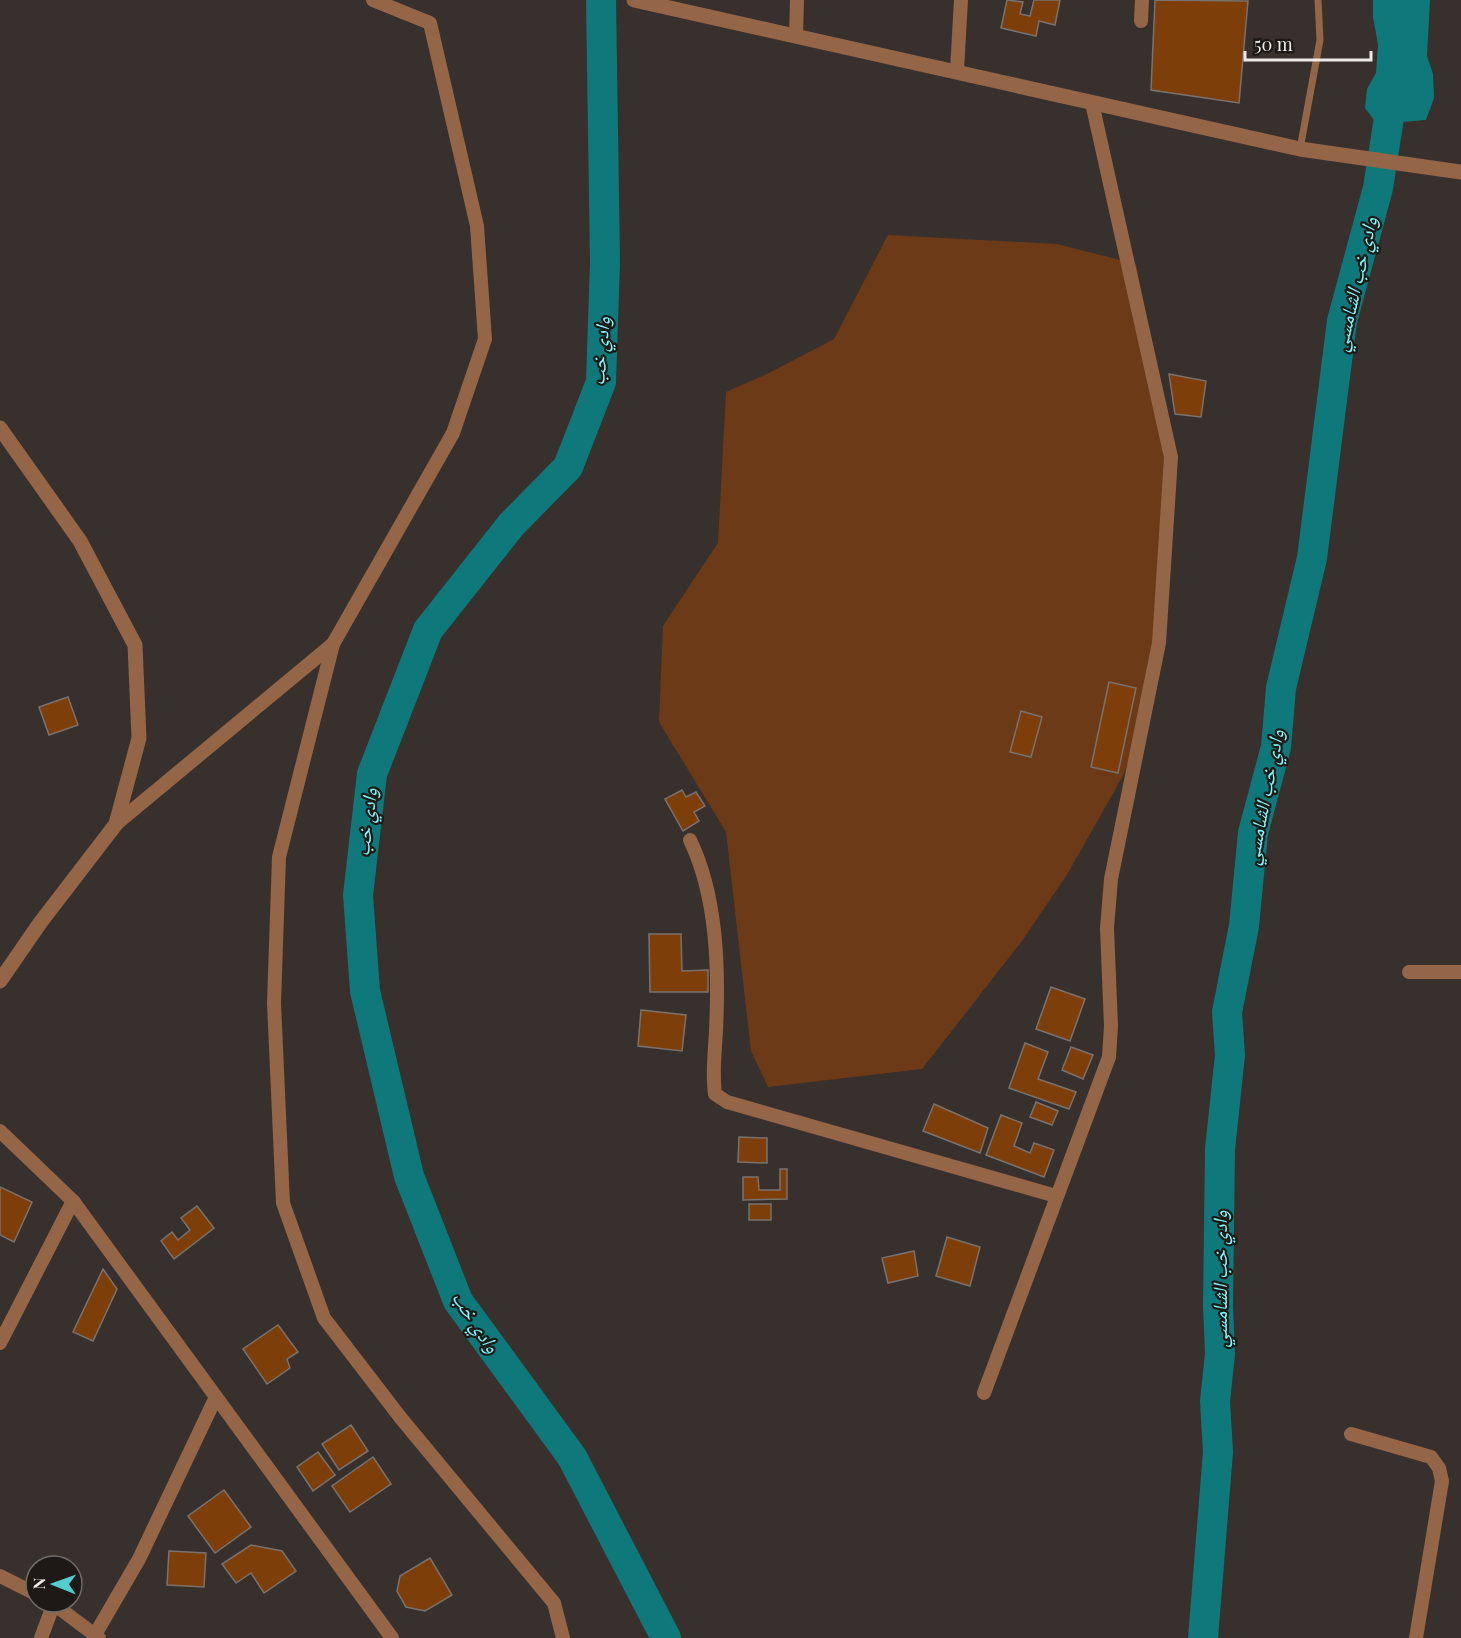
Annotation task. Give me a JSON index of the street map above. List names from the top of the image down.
{
  "water": ["وادي خب الشامسي", "وادي خب"],
  "scale_bar": "50 m",
  "north": "left"
}
